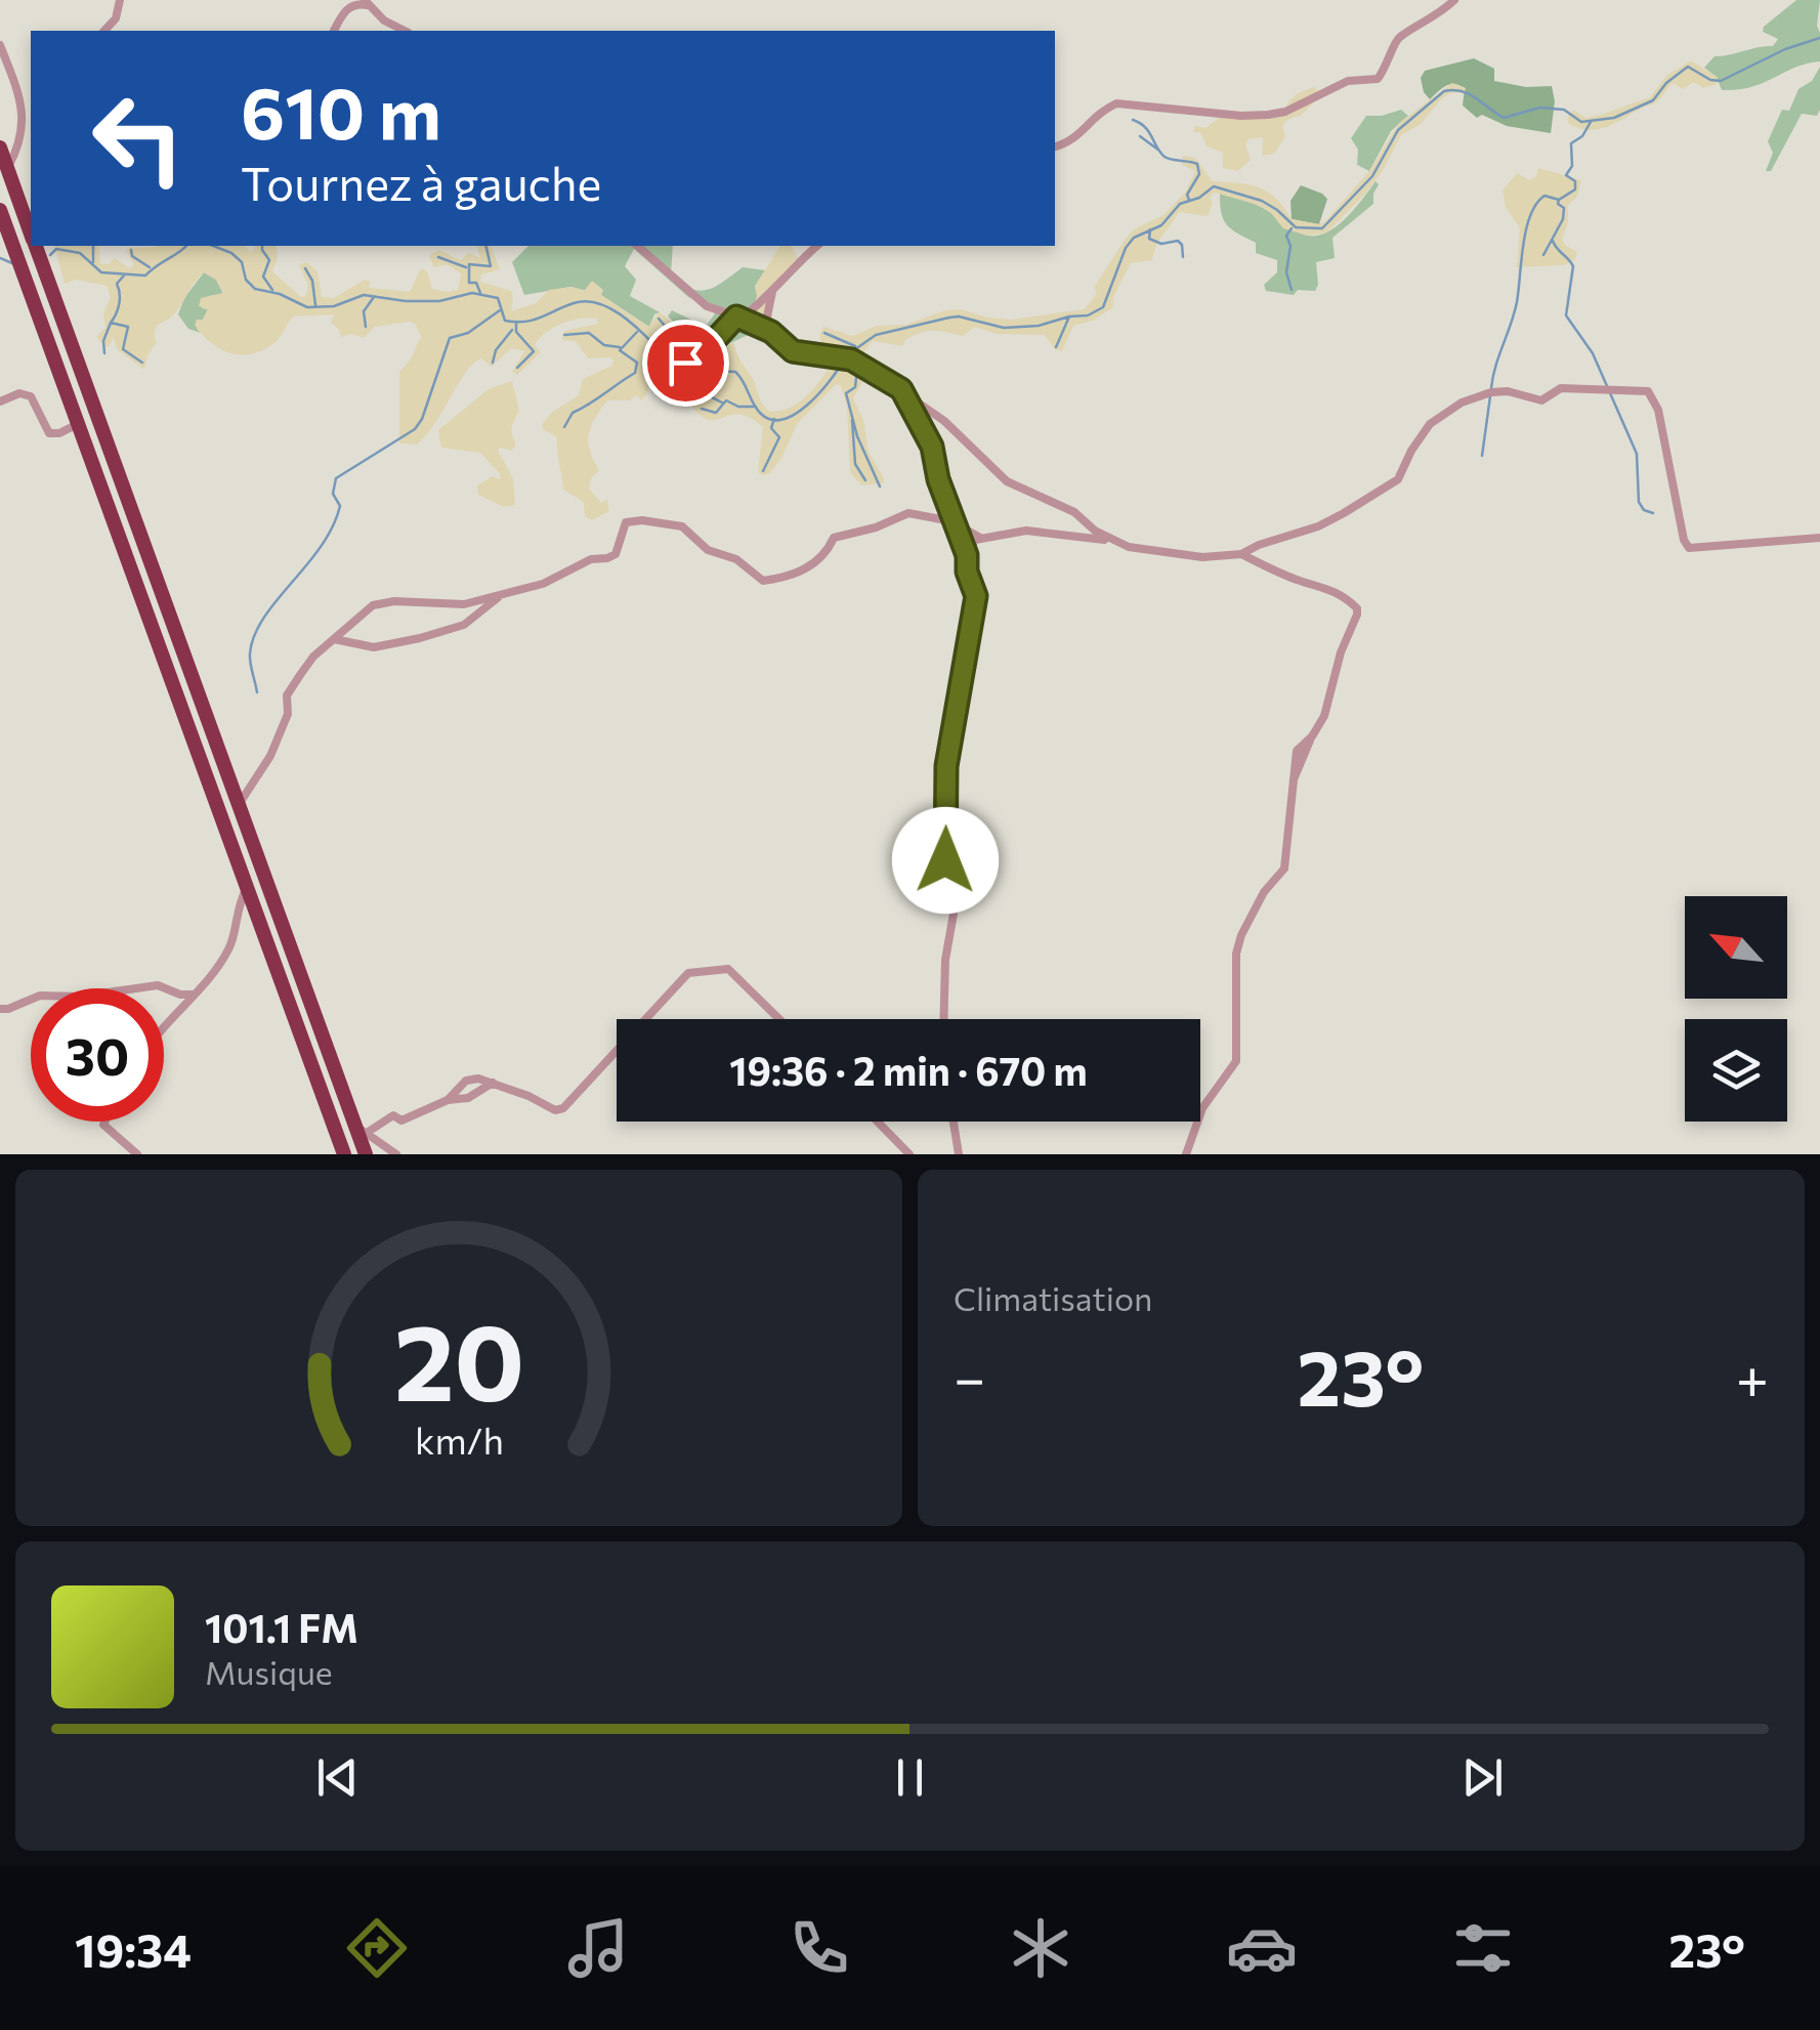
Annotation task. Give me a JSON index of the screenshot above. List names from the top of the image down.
{
  "north": "top left",
  "page": {
    "turn": ["610 m", "Tournez à gauche"],
    "limit": "30",
    "trip": "19:36 · 2 min · 670 m",
    "tile": "Climatisation",
    "heat": ["−", "23°", "+"],
    "song": ["101.1 FM", "Musique"],
    "tabs": ["19:34", "23°"],
    "gauge": ["20", "km/h"]
  }
}
